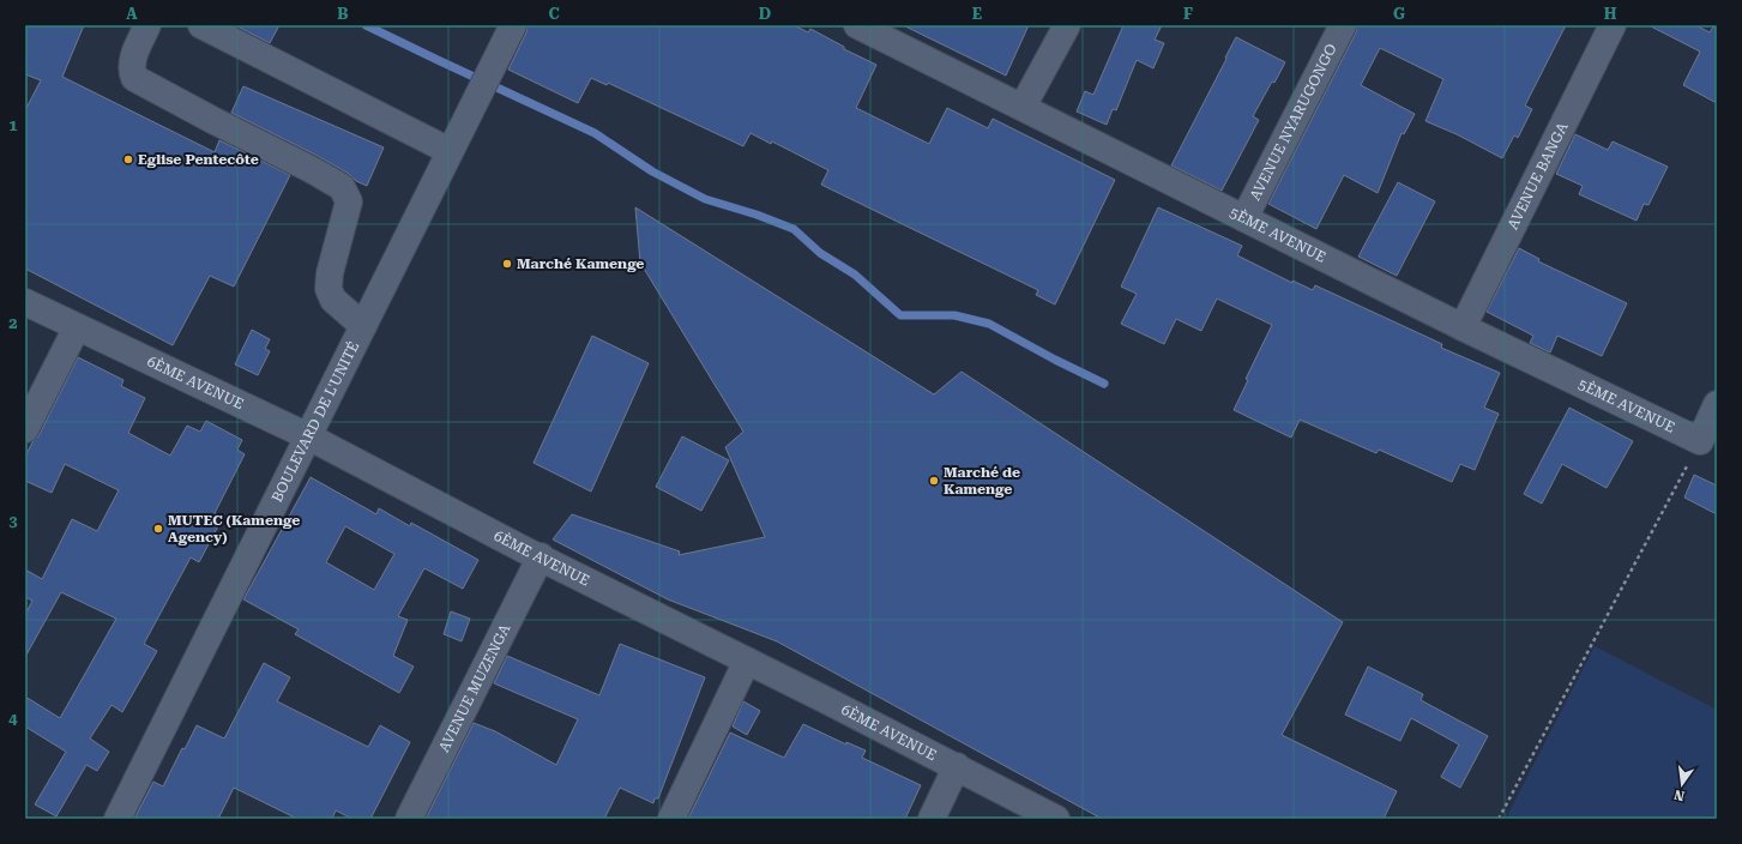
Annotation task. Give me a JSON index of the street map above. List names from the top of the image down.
{
  "streets": {
    "street": [
      "AVENUE NYARUGONGO",
      "AVENUE BANGA",
      "5ÈME AVENUE",
      "6ÈME AVENUE",
      "BOULEVARD DE L'UNITÉ",
      "AVENUE MUZENGA"
    ]
  },
  "crossings": [
    ["AVENUE NYARUGONGO", "5ÈME AVENUE"],
    ["AVENUE BANGA", "5ÈME AVENUE"],
    ["6ÈME AVENUE", "BOULEVARD DE L'UNITÉ"],
    ["6ÈME AVENUE", "AVENUE MUZENGA"]
  ],
  "places": [
    "Eglise Pentecôte",
    "Marché Kamenge",
    "Marché de Kamenge",
    "MUTEC (Kamenge Agency)"
  ],
  "north": "bottom",
  "grid": {
    "columns": [
      "A",
      "B",
      "C",
      "D",
      "E",
      "F",
      "G",
      "H"
    ],
    "rows": [
      "1",
      "2",
      "3",
      "4"
    ]
  }
}
